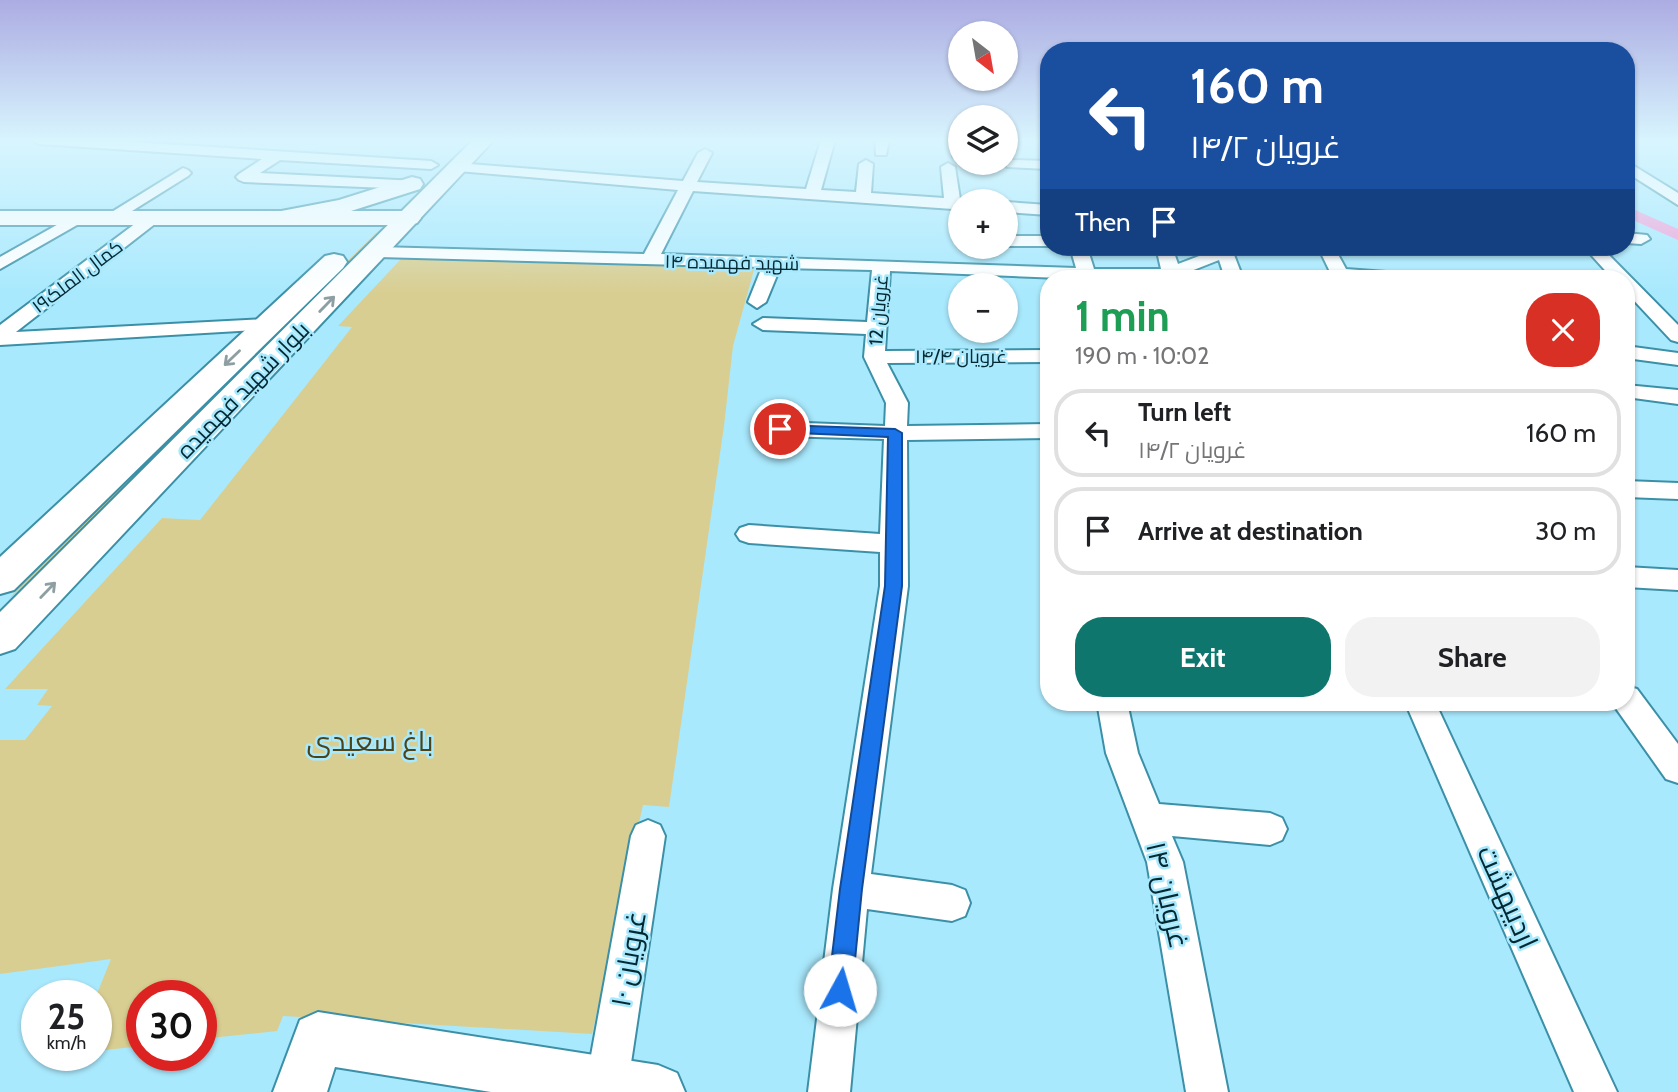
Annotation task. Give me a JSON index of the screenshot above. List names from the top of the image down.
{
  "streets": {
    "main road": ["بلوار شهید فهمیده"],
    "street": [
      "شهید فهمیده ۱۴",
      "کمال الملک۱۹",
      "غرویان 12",
      "غرویان ۱۴/۴",
      "غرویان ۱۴",
      "اردیبهشت",
      "غرویان ۱۰"
    ]
  },
  "crossings": [
    ["شهید فهمیده ۱۴", "غرویان 12"],
    ["شهید فهمیده ۱۴", "بلوار شهید فهمیده"],
    ["غرویان 12", "غرویان ۱۴/۴"]
  ],
  "parks": ["باغ سعیدی"],
  "north": "bottom right",
  "page": {
    "map_buttons": ["+", "−"],
    "turn": ["160 m", "غرویان ۱۴/۲"],
    "then": "Then",
    "heading": ["1 min", "190 m · 10:02"],
    "list": [
      {
        "name": "Turn left",
        "note": "غرویان ۱۴/۲",
        "value": "160 m"
      },
      {
        "name": "Arrive at destination",
        "value": "30 m"
      }
    ],
    "buttons": ["Exit", "Share"],
    "speed": "25 km/h",
    "limit": "30"
  }
}
